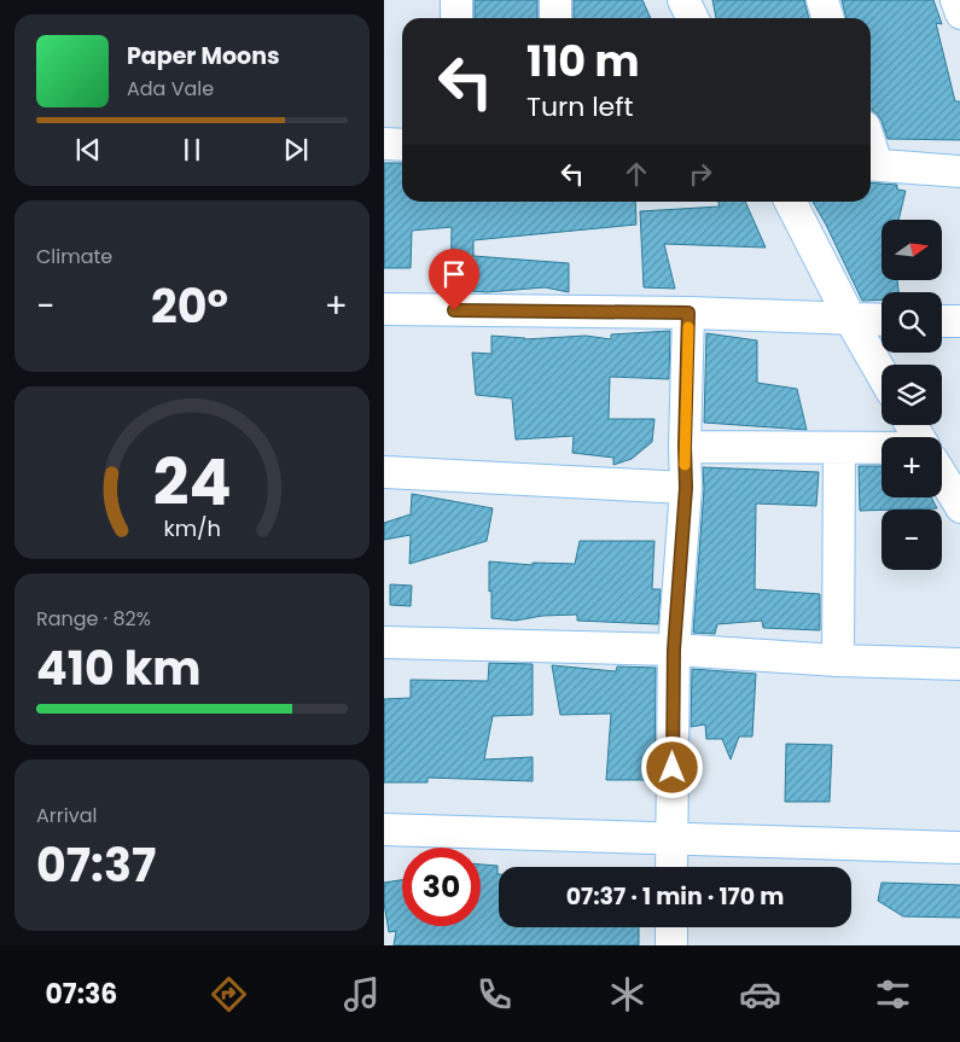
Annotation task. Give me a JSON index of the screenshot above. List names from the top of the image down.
{
  "north": "right",
  "page": {
    "turn": ["110 m", "Turn left"],
    "song": ["Paper Moons", "Ada Vale"],
    "tile": [
      "Climate",
      ["Range · 82%", "410 km"],
      ["Arrival", "07:37"]
    ],
    "map_buttons": ["+", "−"],
    "heat": ["−", "20°", "+"],
    "limit": "30",
    "trip": "07:37 · 1 min · 170 m",
    "tabs": "07:36",
    "gauge": ["24", "km/h"]
  }
}
